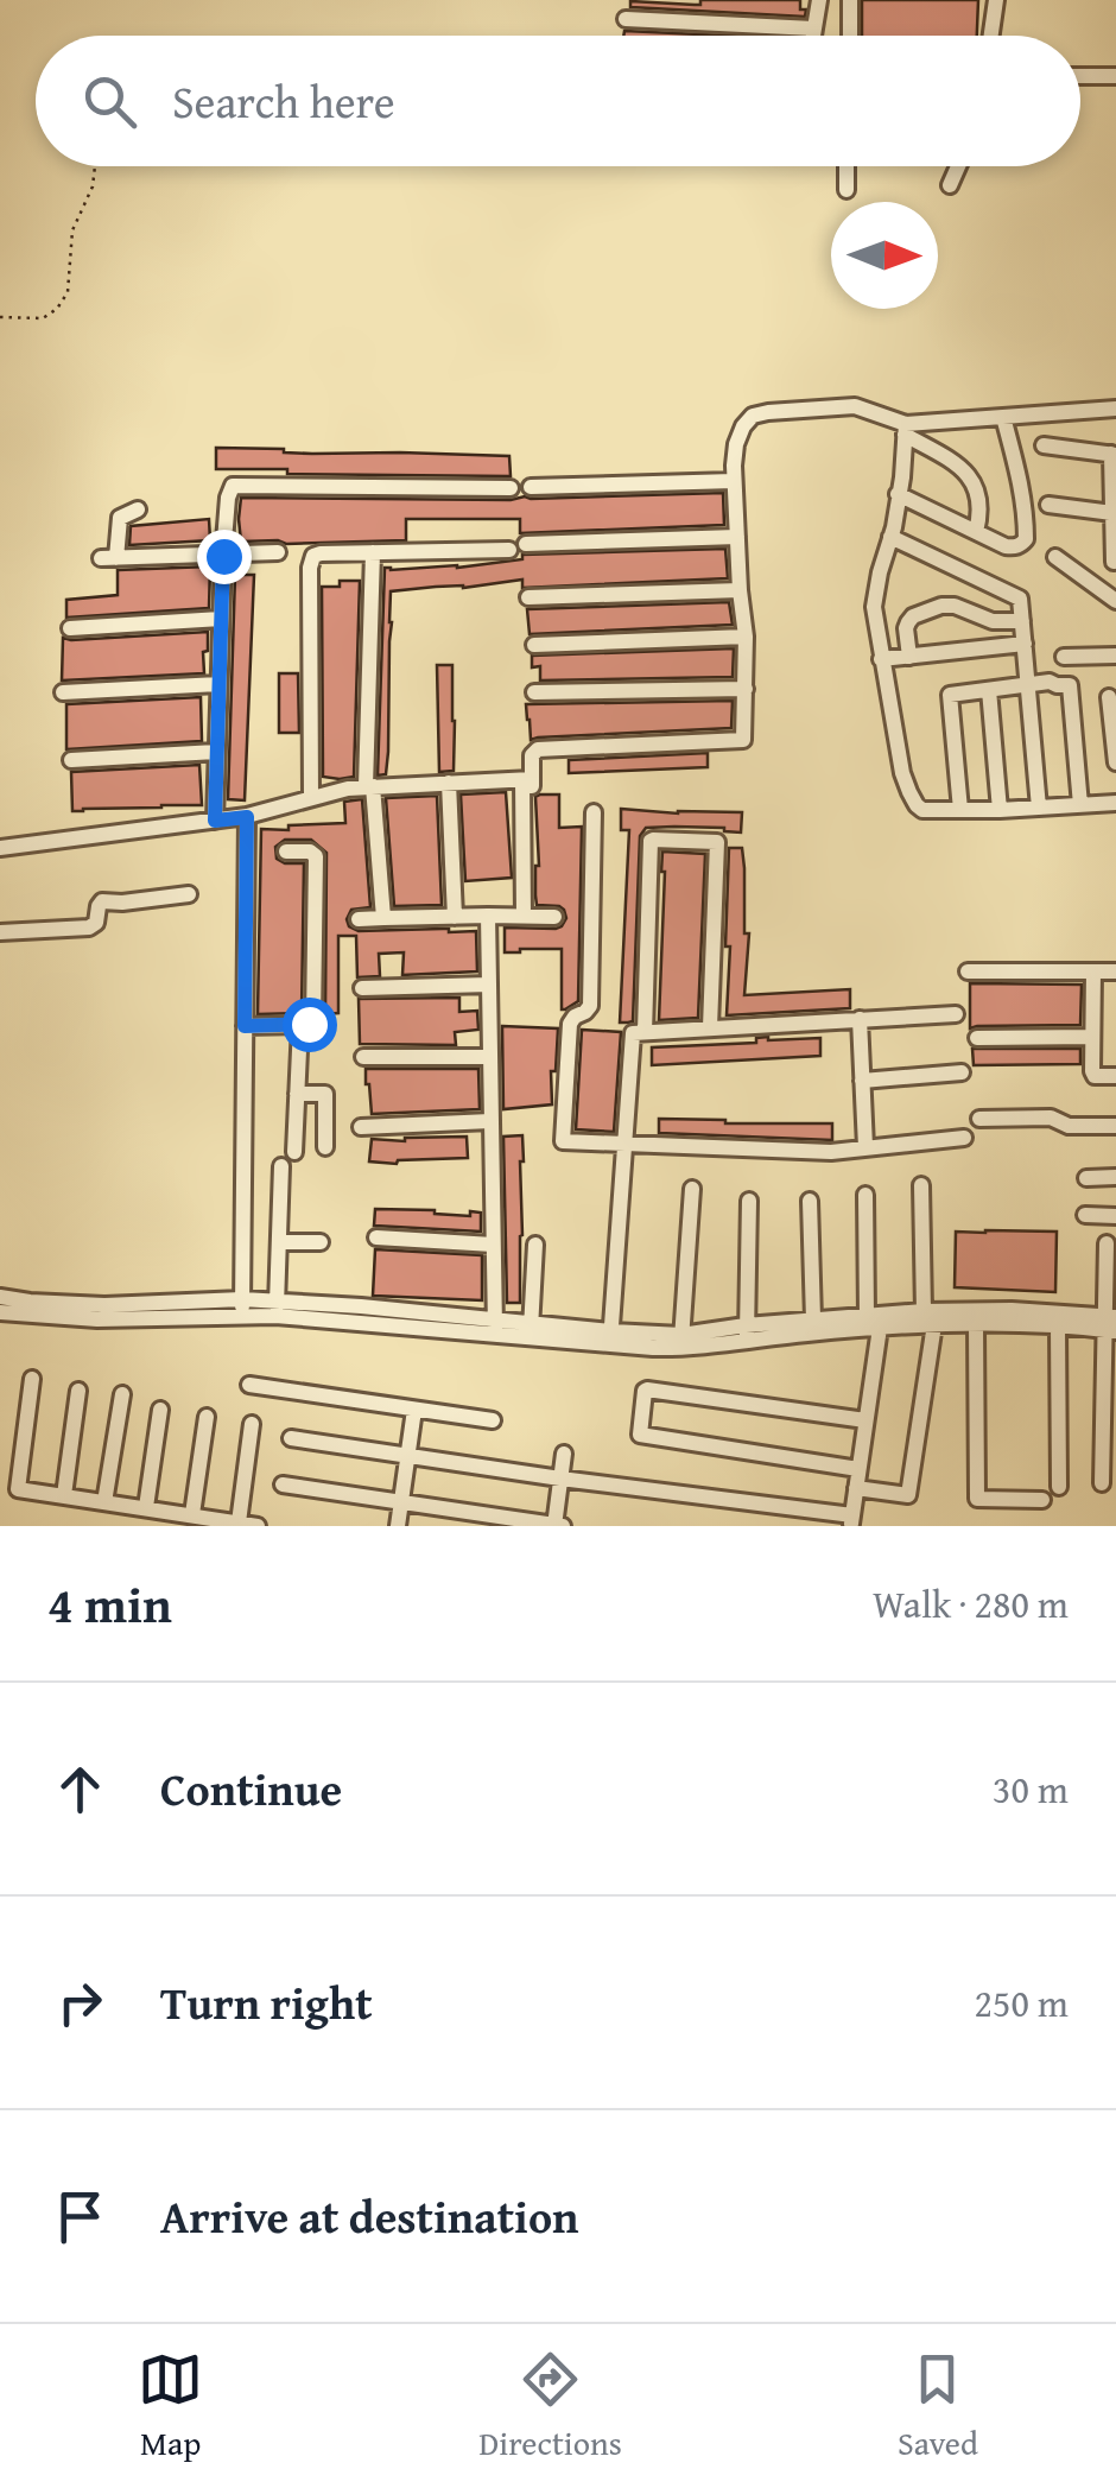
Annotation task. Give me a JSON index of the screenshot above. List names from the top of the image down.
{
  "north": "right",
  "page": {
    "search": "Search here",
    "heading": ["4 min", "Walk · 280 m"],
    "list": [
      ["Continue", "30 m"],
      ["Turn right", "250 m"],
      "Arrive at destination"
    ],
    "nav": ["Map", "Directions", "Saved"]
  }
}
